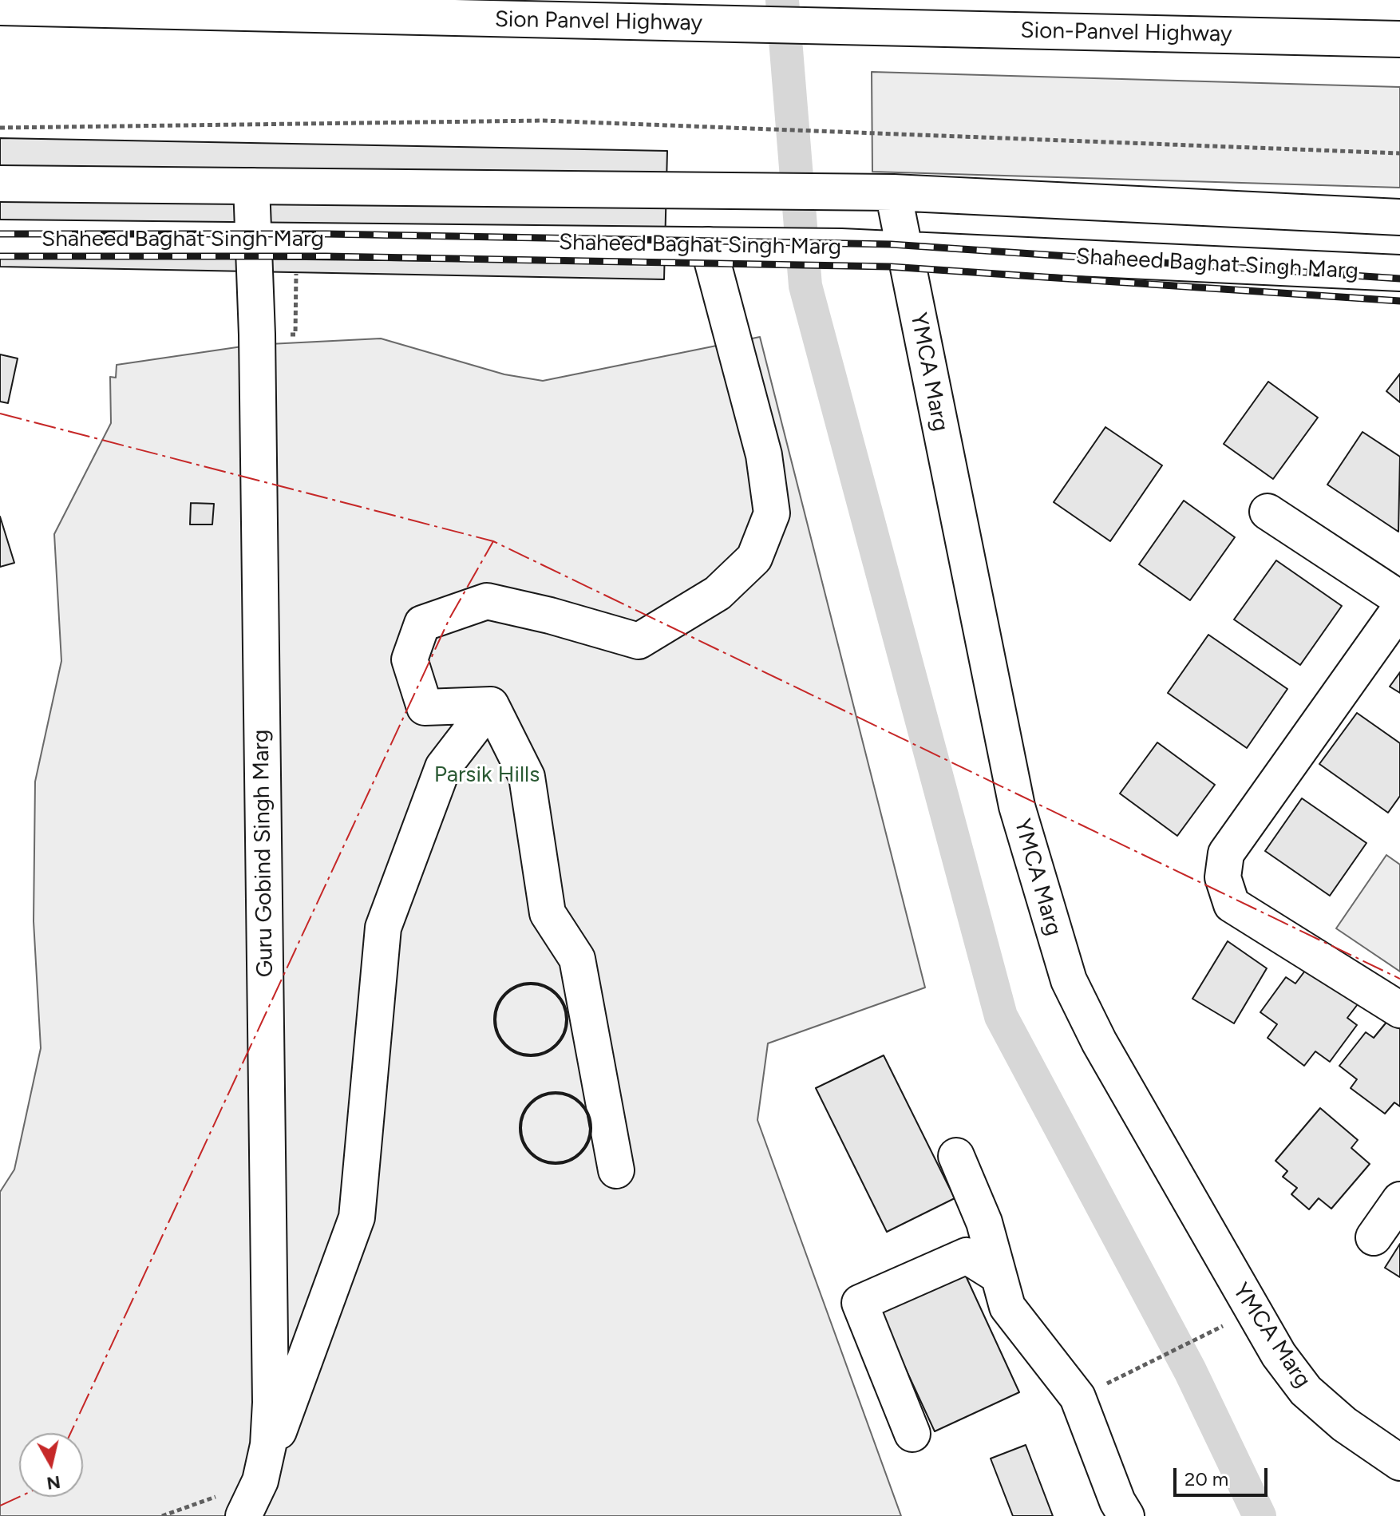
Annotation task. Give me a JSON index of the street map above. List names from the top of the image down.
{
  "streets": {
    "main road": [
      "Sion Panvel Highway",
      "Sion-Panvel Highway",
      "Shaheed Baghat Singh Marg",
      "YMCA Marg",
      "Guru Gobind Singh Marg"
    ]
  },
  "crossings": [
    ["Sion Panvel Highway", "Sion-Panvel Highway"],
    ["Shaheed Baghat Singh Marg", "YMCA Marg"],
    ["Shaheed Baghat Singh Marg", "Guru Gobind Singh Marg"]
  ],
  "parks": ["Parsik Hills"],
  "scale_bar": "20 m",
  "north": "bottom"
}
